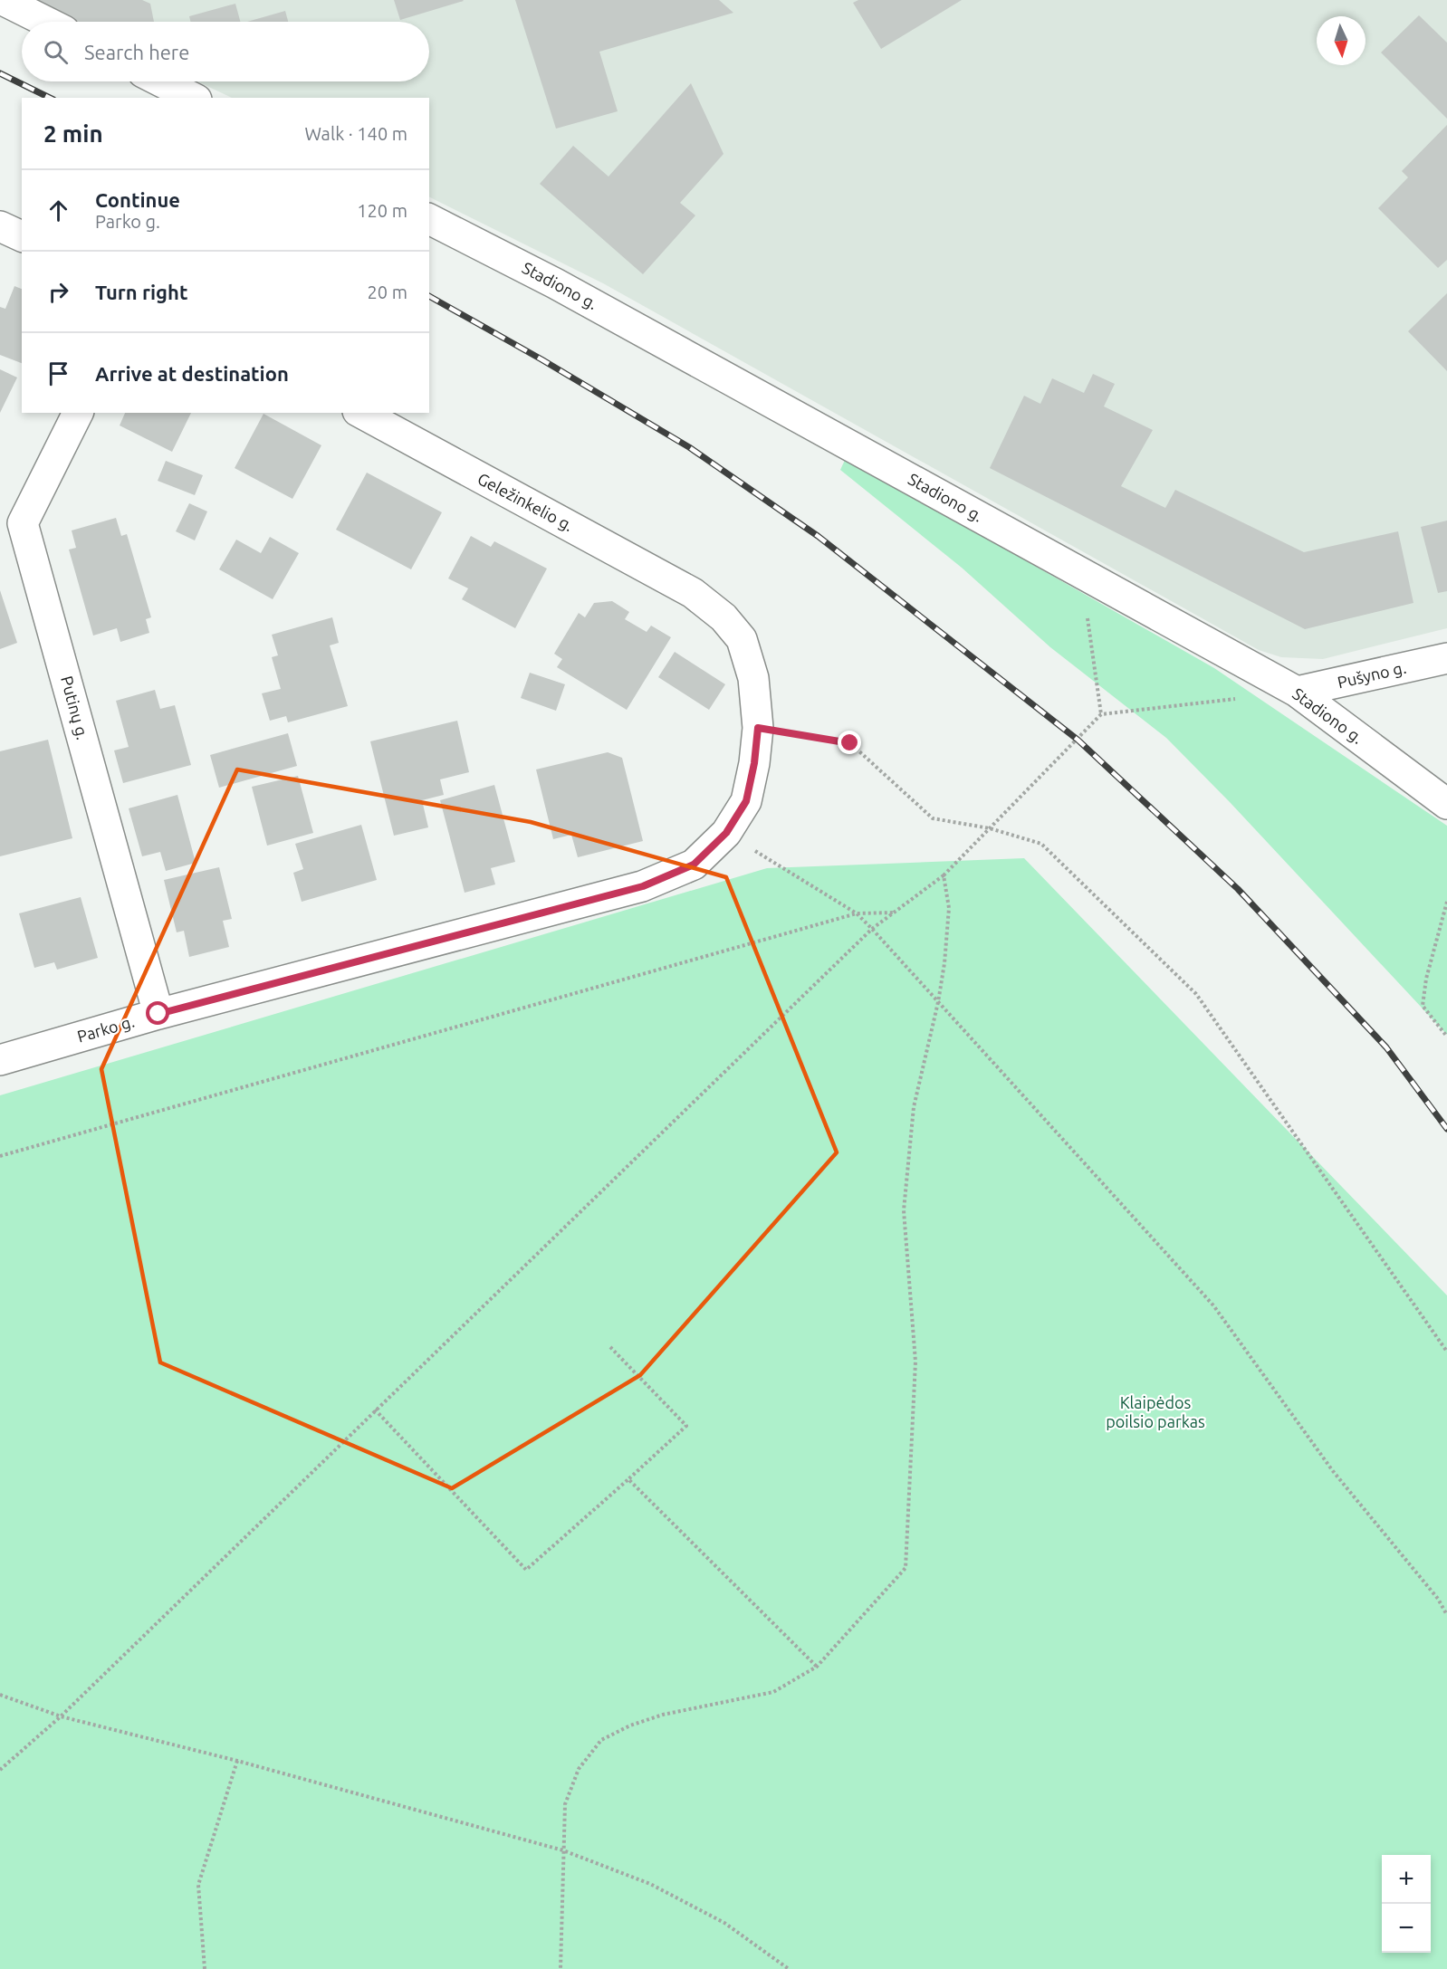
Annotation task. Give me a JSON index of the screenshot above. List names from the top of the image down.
{
  "streets": {
    "street": [
      "Stadiono g.",
      "Geležinkelio g.",
      "Pušyno g.",
      "Putinų g.",
      "Parko g."
    ]
  },
  "crossings": [
    ["Stadiono g.", "Pušyno g."],
    ["Geležinkelio g.", "Parko g."],
    ["Putinų g.", "Parko g."]
  ],
  "parks": ["Klaipėdos poilsio parkas"],
  "north": "bottom",
  "page": {
    "search": "Search here",
    "heading": ["2 min", "Walk · 140 m"],
    "list": [
      ["Continue", "Parko g.", "120 m"],
      ["Turn right", "20 m"],
      "Arrive at destination"
    ],
    "map_buttons": ["+", "−"]
  }
}
